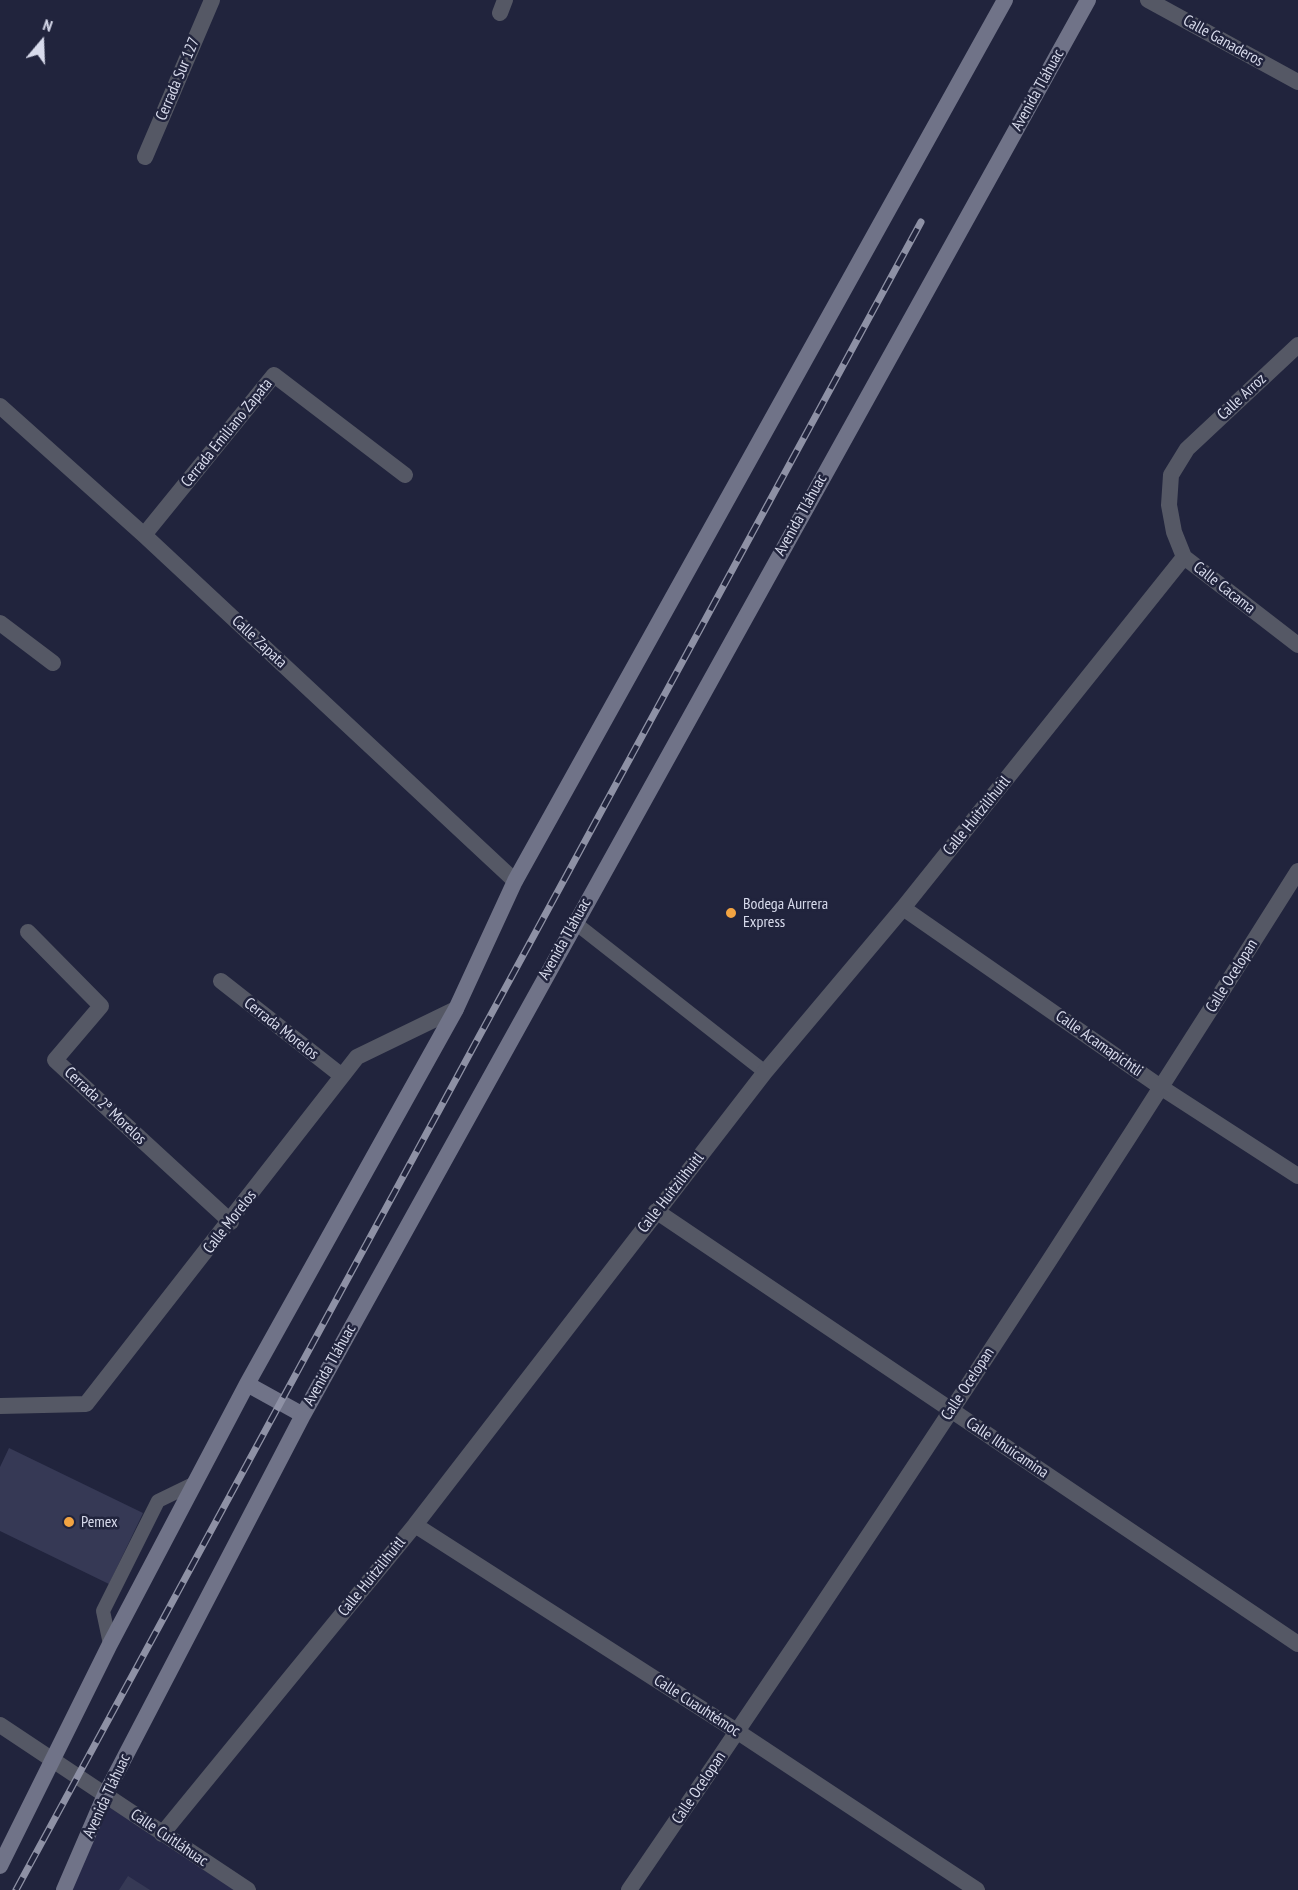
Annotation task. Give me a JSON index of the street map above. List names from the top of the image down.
{
  "streets": {
    "main road": ["Avenida Tláhuac"],
    "street": [
      "Calle Ganaderos",
      "Cerrada Sur 127",
      "Calle Arroz",
      "Cerrada Emiliano Zapata",
      "Calle Cacama",
      "Calle Zapata",
      "Calle Huitzilihuitl",
      "Calle Ocelopan",
      "Cerrada Morelos",
      "Calle Acamapichtli",
      "Cerrada 2ª Morelos",
      "Calle Morelos",
      "Calle Ilhuicamina",
      "Calle Cuauhtémoc",
      "Calle Cuitláhuac"
    ]
  },
  "crossings": [
    ["Avenida Tláhuac", "Calle Cuitláhuac"],
    ["Calle Arroz", "Calle Cacama"],
    ["Cerrada Emiliano Zapata", "Calle Zapata"],
    ["Calle Cacama", "Calle Huitzilihuitl"],
    ["Calle Huitzilihuitl", "Calle Acamapichtli"],
    ["Calle Huitzilihuitl", "Calle Ilhuicamina"],
    ["Calle Huitzilihuitl", "Calle Cuauhtémoc"],
    ["Calle Huitzilihuitl", "Calle Cuitláhuac"],
    ["Calle Ocelopan", "Calle Acamapichtli"],
    ["Calle Ocelopan", "Calle Ilhuicamina"],
    ["Calle Ocelopan", "Calle Cuauhtémoc"],
    ["Cerrada Morelos", "Calle Morelos"],
    ["Cerrada 2ª Morelos", "Calle Morelos"]
  ],
  "places": ["Bodega Aurrera Express", "Pemex"],
  "north": "top"
}
